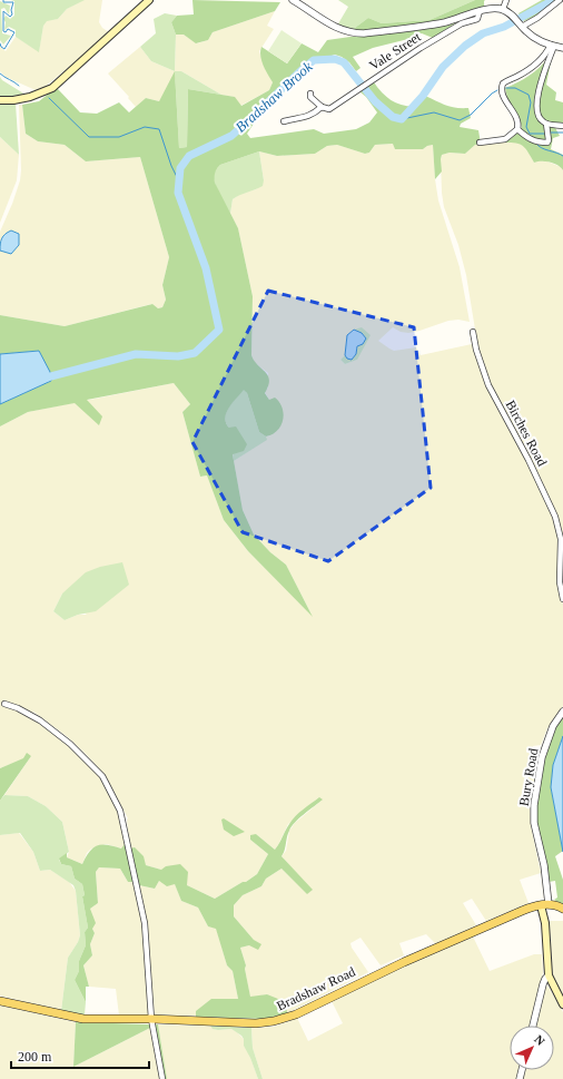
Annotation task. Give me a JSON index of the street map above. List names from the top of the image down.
{
  "streets": {
    "main road": ["Bradshaw Road"],
    "street": ["Vale Street", "Birches Road", "Bury Road"]
  },
  "crossings": [
    ["Bury Road", "Bradshaw Road"]
  ],
  "water": ["Bradshaw Brook"],
  "scale_bar": "200 m",
  "north": "top right"
}
